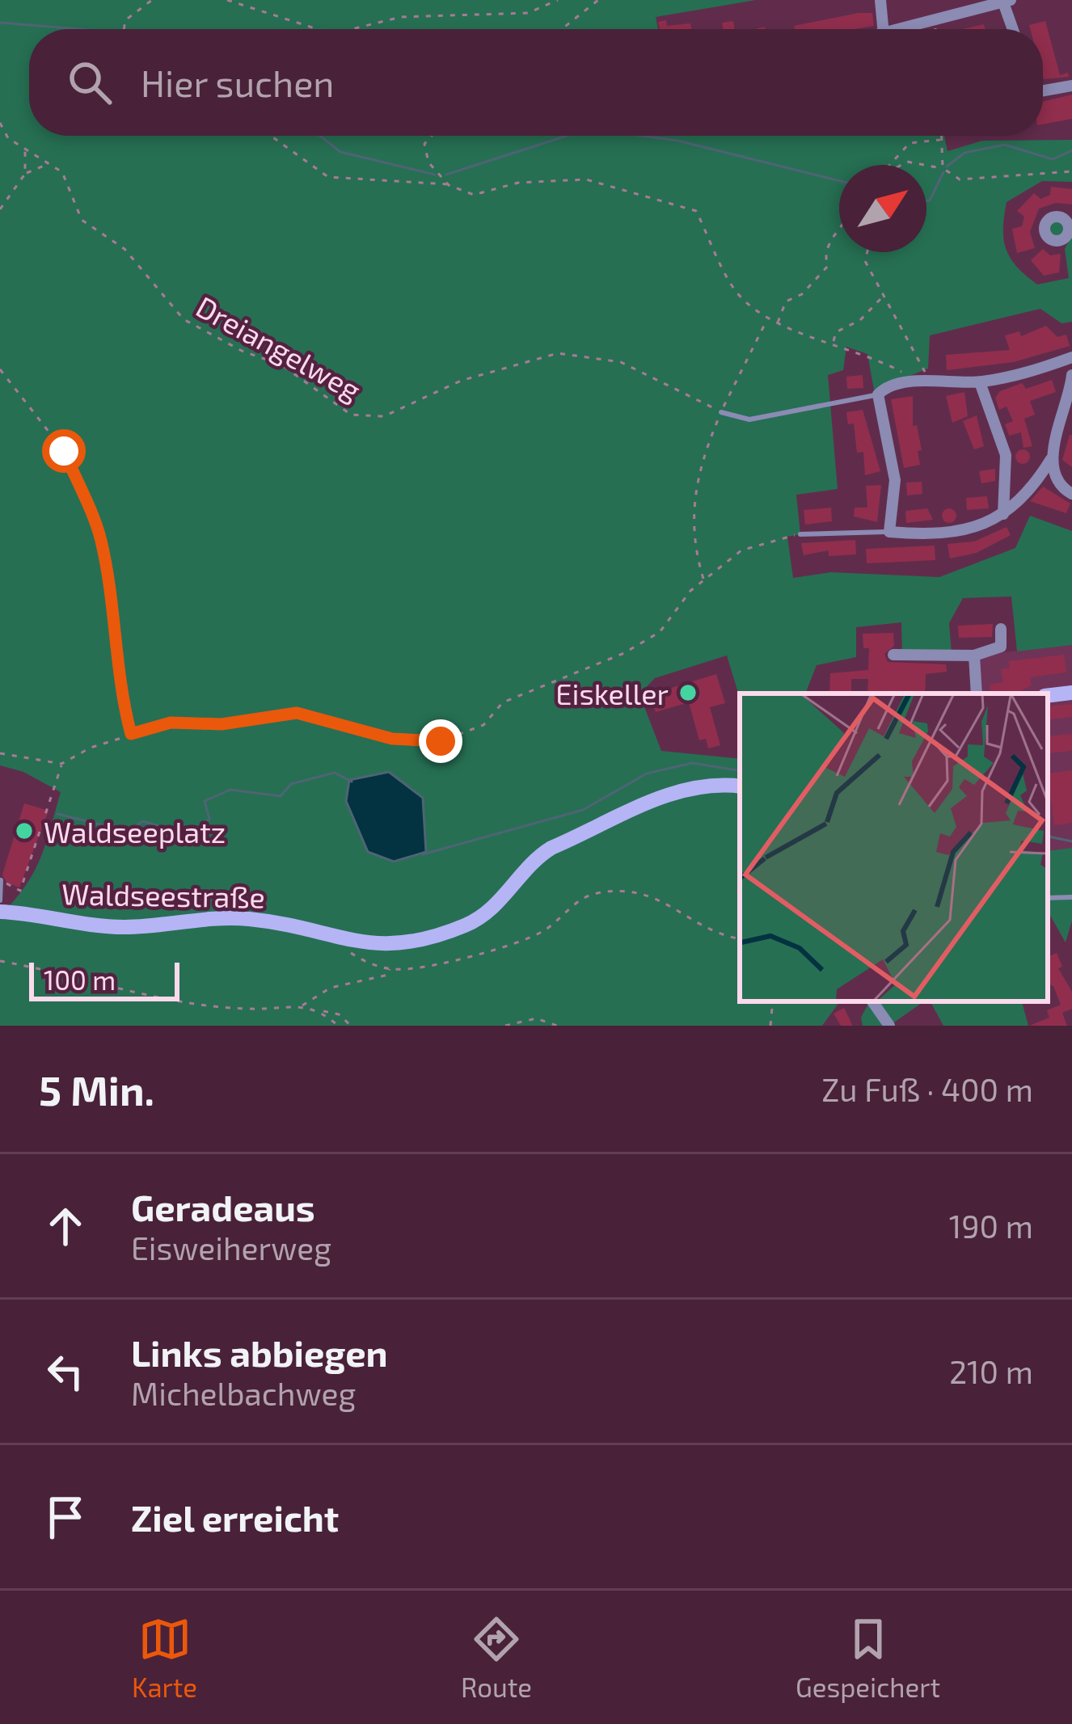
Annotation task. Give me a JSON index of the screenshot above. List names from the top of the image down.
{
  "streets": {
    "street": ["Waldseestraße"],
    "path": ["Dreiangelweg"]
  },
  "places": ["Eiskeller", "Waldseeplatz"],
  "scale_bar": "100 m",
  "north": "top right",
  "page": {
    "search": "Hier suchen",
    "scale": "100 m",
    "heading": ["5 Min.", "Zu Fuß · 400 m"],
    "list": [
      ["Geradeaus", "Eisweiherweg", "190 m"],
      ["Links abbiegen", "Michelbachweg", "210 m"],
      "Ziel erreicht"
    ],
    "nav": ["Karte", "Route", "Gespeichert"]
  }
}
